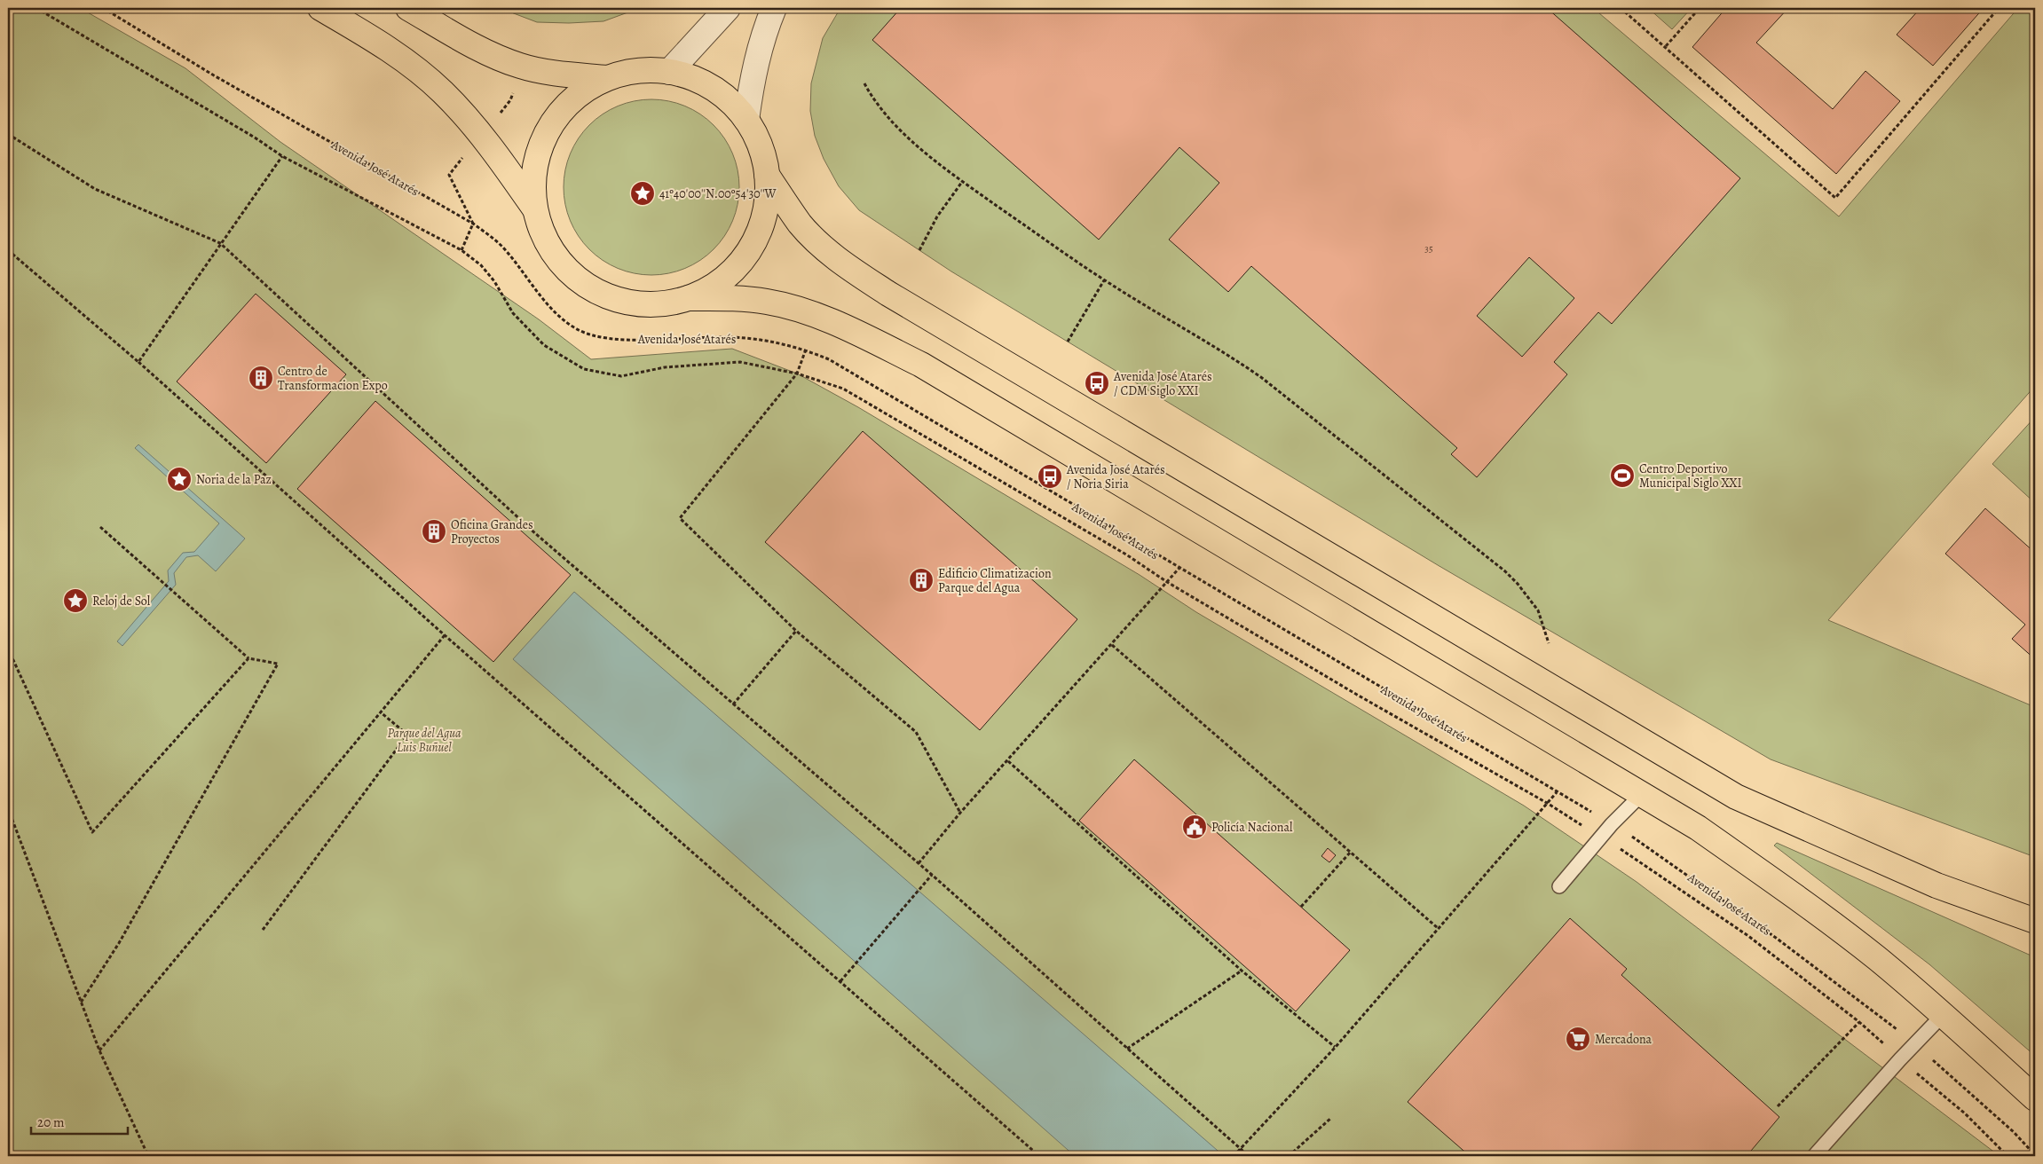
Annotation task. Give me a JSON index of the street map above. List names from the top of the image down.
{
  "streets": {
    "path": ["Avenida José Atarés"]
  },
  "parks": ["Parque del Agua Luis Buñuel"],
  "places": {
    "place": ["41º40'00''N.00º54'30''W", "Noria de la Paz", "Reloj de Sol"],
    "building": ["Centro de Transformacion Expo", "Oficina Grandes Proyectos", "Edificio Climatizacion Parque del Agua"],
    "bus stop": ["Avenida José Atarés / CDM Siglo XXI", "Avenida José Atarés / Noria Siria"],
    "sports": ["Centro Deportivo Municipal Siglo XXI"],
    "public building": ["Policía Nacional"],
    "supermarket": ["Mercadona"]
  },
  "house_numbers": ["35"],
  "scale_bar": "20 m"
}
